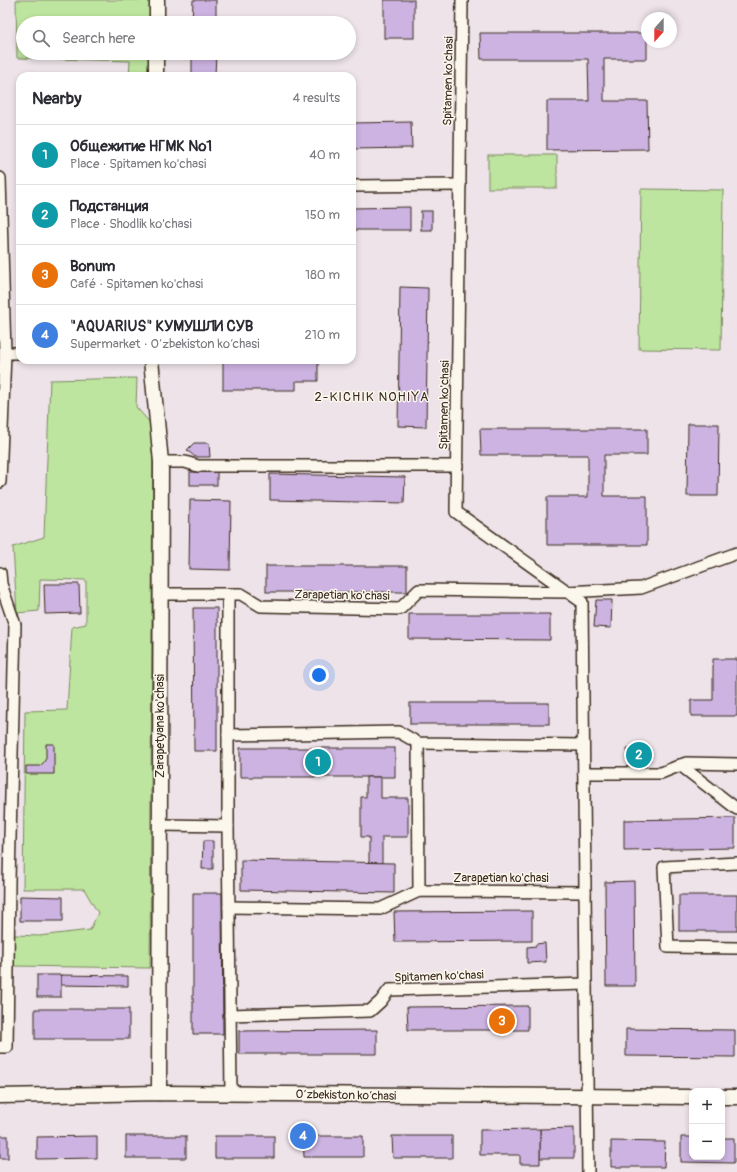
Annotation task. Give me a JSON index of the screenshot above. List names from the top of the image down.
{
  "streets": {
    "street": [
      "Spitamen ko'chasi",
      "Zarapetian ko'chasi",
      "Zarapetyana ko'chasi",
      "O‘zbekiston ko‘chasi"
    ]
  },
  "crossings": [
    ["Spitamen ko'chasi", "Zarapetian ko'chasi"],
    ["Spitamen ko'chasi", "O‘zbekiston ko‘chasi"],
    ["Zarapetian ko'chasi", "Zarapetyana ko'chasi"],
    ["Zarapetyana ko'chasi", "O‘zbekiston ko‘chasi"]
  ],
  "districts": ["2-KICHIK NOHIYA"],
  "north": "bottom",
  "page": {
    "search": "Search here",
    "heading": ["Nearby", "4 results"],
    "list": [
      {
        "mark": "1",
        "name": "Общежитие НГМК №1",
        "note": "Place · Spitamen ko'chasi",
        "value": "40 m"
      },
      {
        "mark": "2",
        "name": "Подстанция",
        "note": "Place · Shodlik ko'chasi",
        "value": "150 m"
      },
      {
        "mark": "3",
        "name": "Bonum",
        "note": "Café · Spitamen ko'chasi",
        "value": "180 m"
      },
      {
        "mark": "4",
        "name": "\"AQUARIUS\" КУМУШЛИ СУВ",
        "note": "Supermarket · O‘zbekiston ko‘chasi",
        "value": "210 m"
      }
    ],
    "pins": [
      "2",
      "1",
      "3",
      "4"
    ],
    "map_buttons": ["+", "−"]
  }
}
